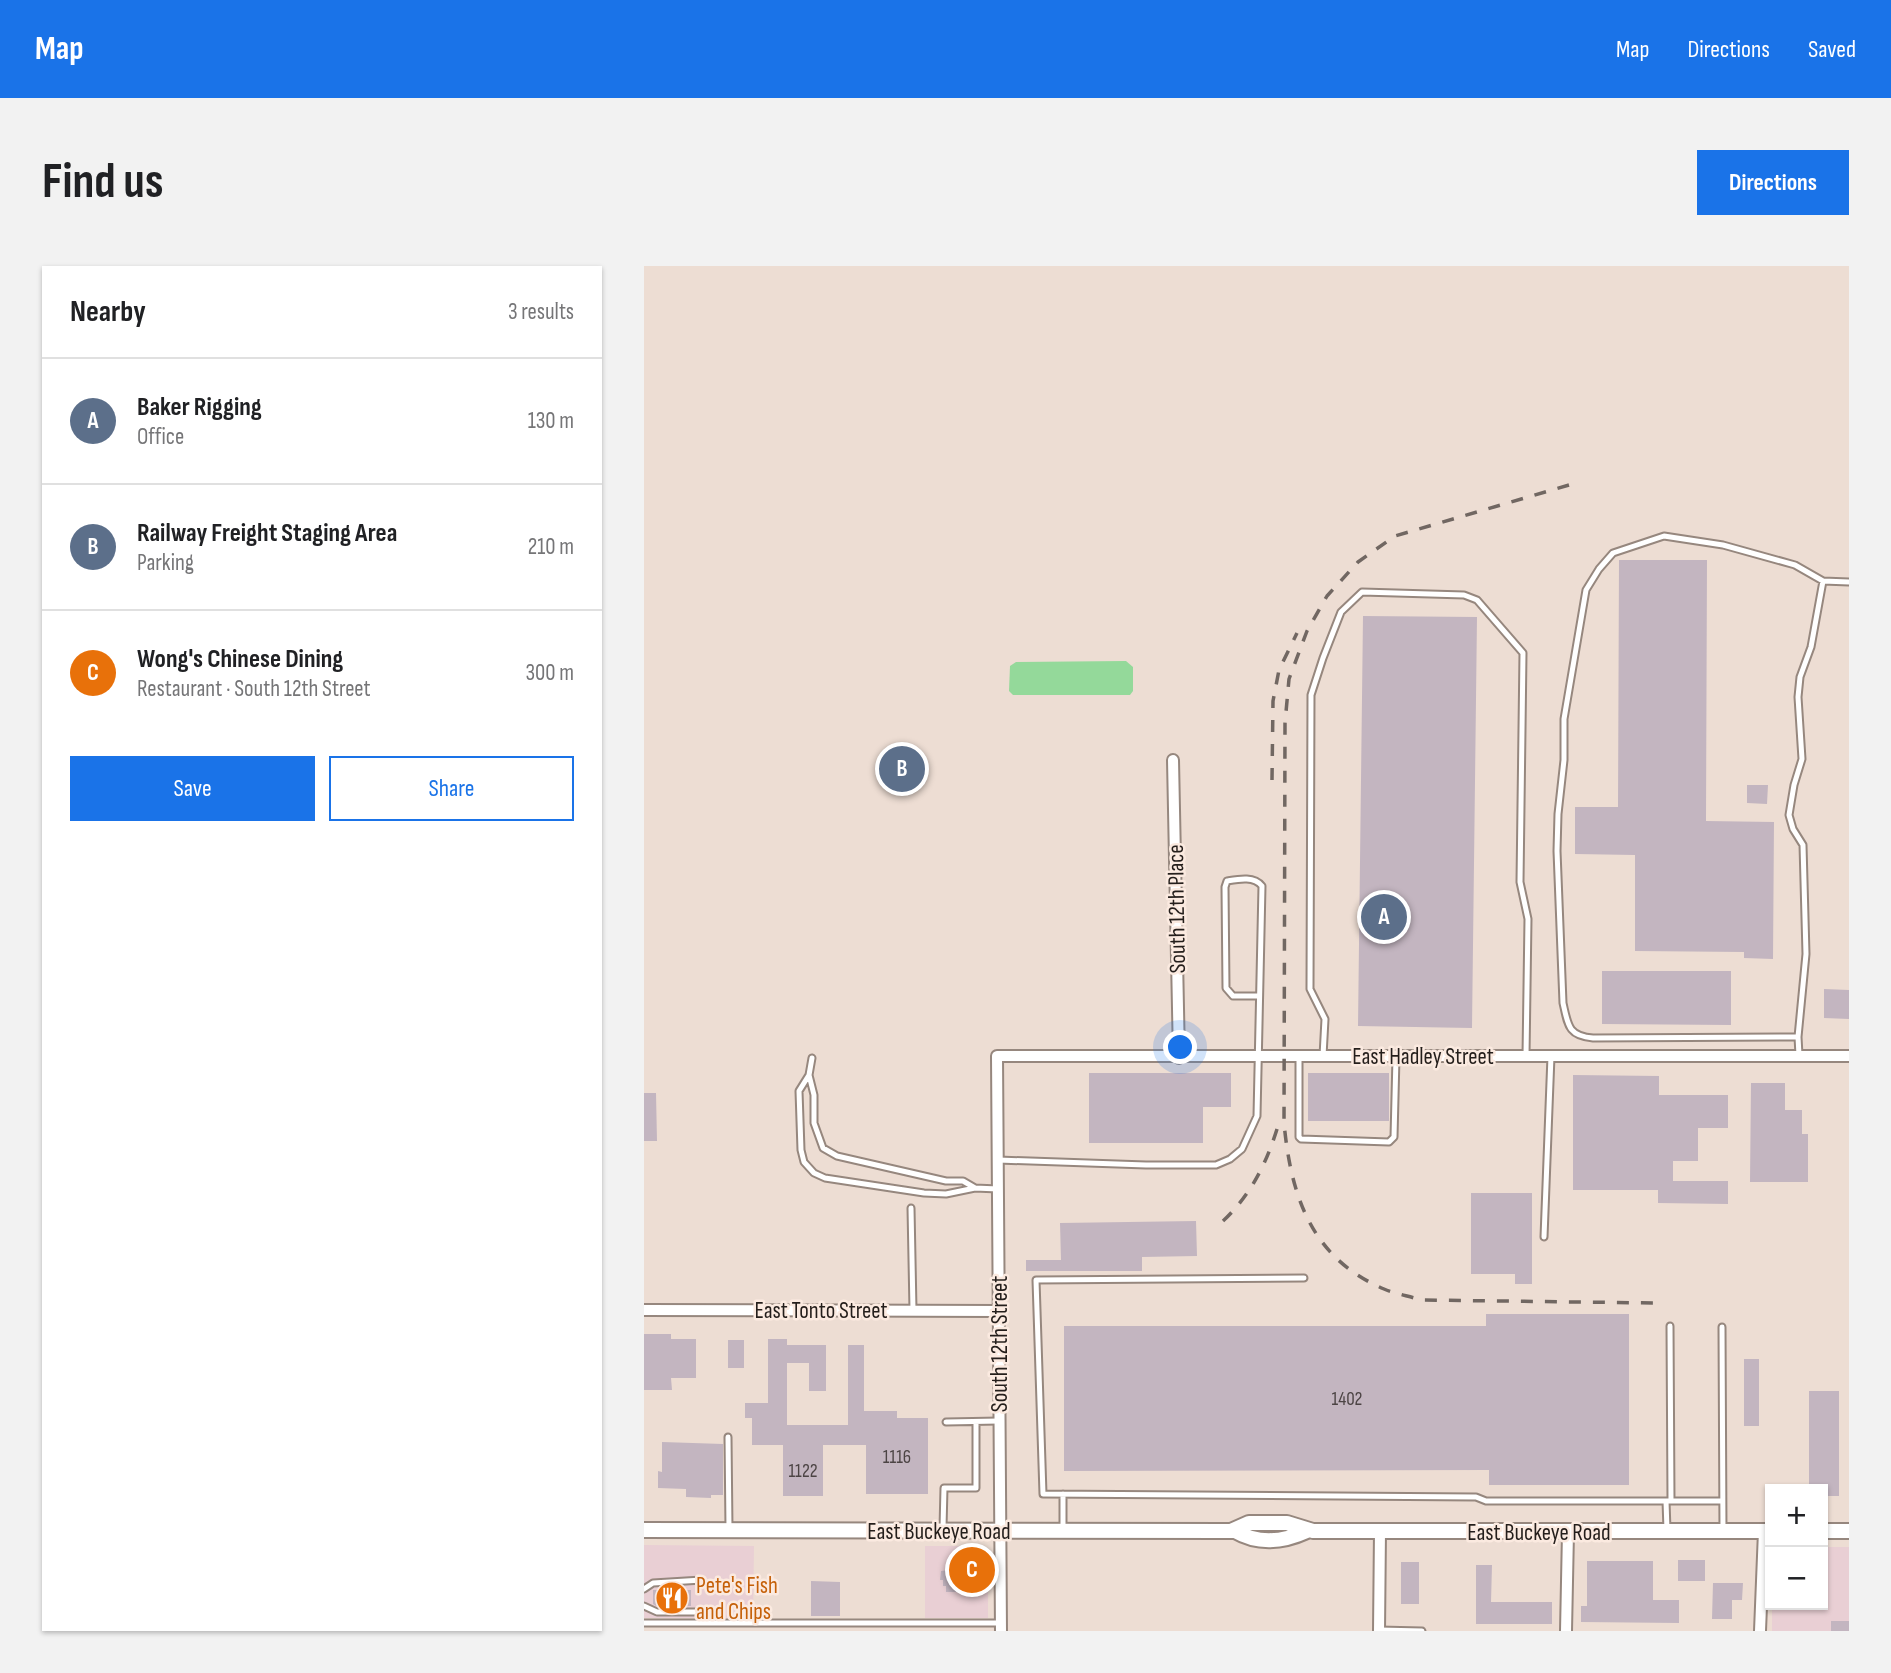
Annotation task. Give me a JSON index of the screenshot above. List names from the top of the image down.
{
  "streets": {
    "main road": ["East Buckeye Road"],
    "street": [
      "South 12th Place",
      "East Hadley Street",
      "East Tonto Street",
      "South 12th Street"
    ]
  },
  "crossings": [
    ["South 12th Place", "East Hadley Street"],
    ["East Hadley Street", "South 12th Street"],
    ["East Tonto Street", "South 12th Street"],
    ["South 12th Street", "East Buckeye Road"]
  ],
  "places": {
    "restaurant": ["Pete's Fish and Chips"]
  },
  "house_numbers": ["1402", "1116", "1122"],
  "page": {
    "header": "Map",
    "nav": ["Map", "Directions", "Saved"],
    "buttons": [
      "Directions",
      ["Save", "Share"]
    ],
    "title": "Find us",
    "heading": ["Nearby", "3 results"],
    "list": [
      {
        "mark": "A",
        "name": "Baker Rigging",
        "note": "Office",
        "value": "130 m"
      },
      {
        "mark": "B",
        "name": "Railway Freight Staging Area",
        "note": "Parking",
        "value": "210 m"
      },
      {
        "mark": "C",
        "name": "Wong's Chinese Dining",
        "note": "Restaurant · South 12th Street",
        "value": "300 m"
      }
    ],
    "pins": ["B", "A", "C"],
    "map_buttons": ["+", "−"]
  }
}
